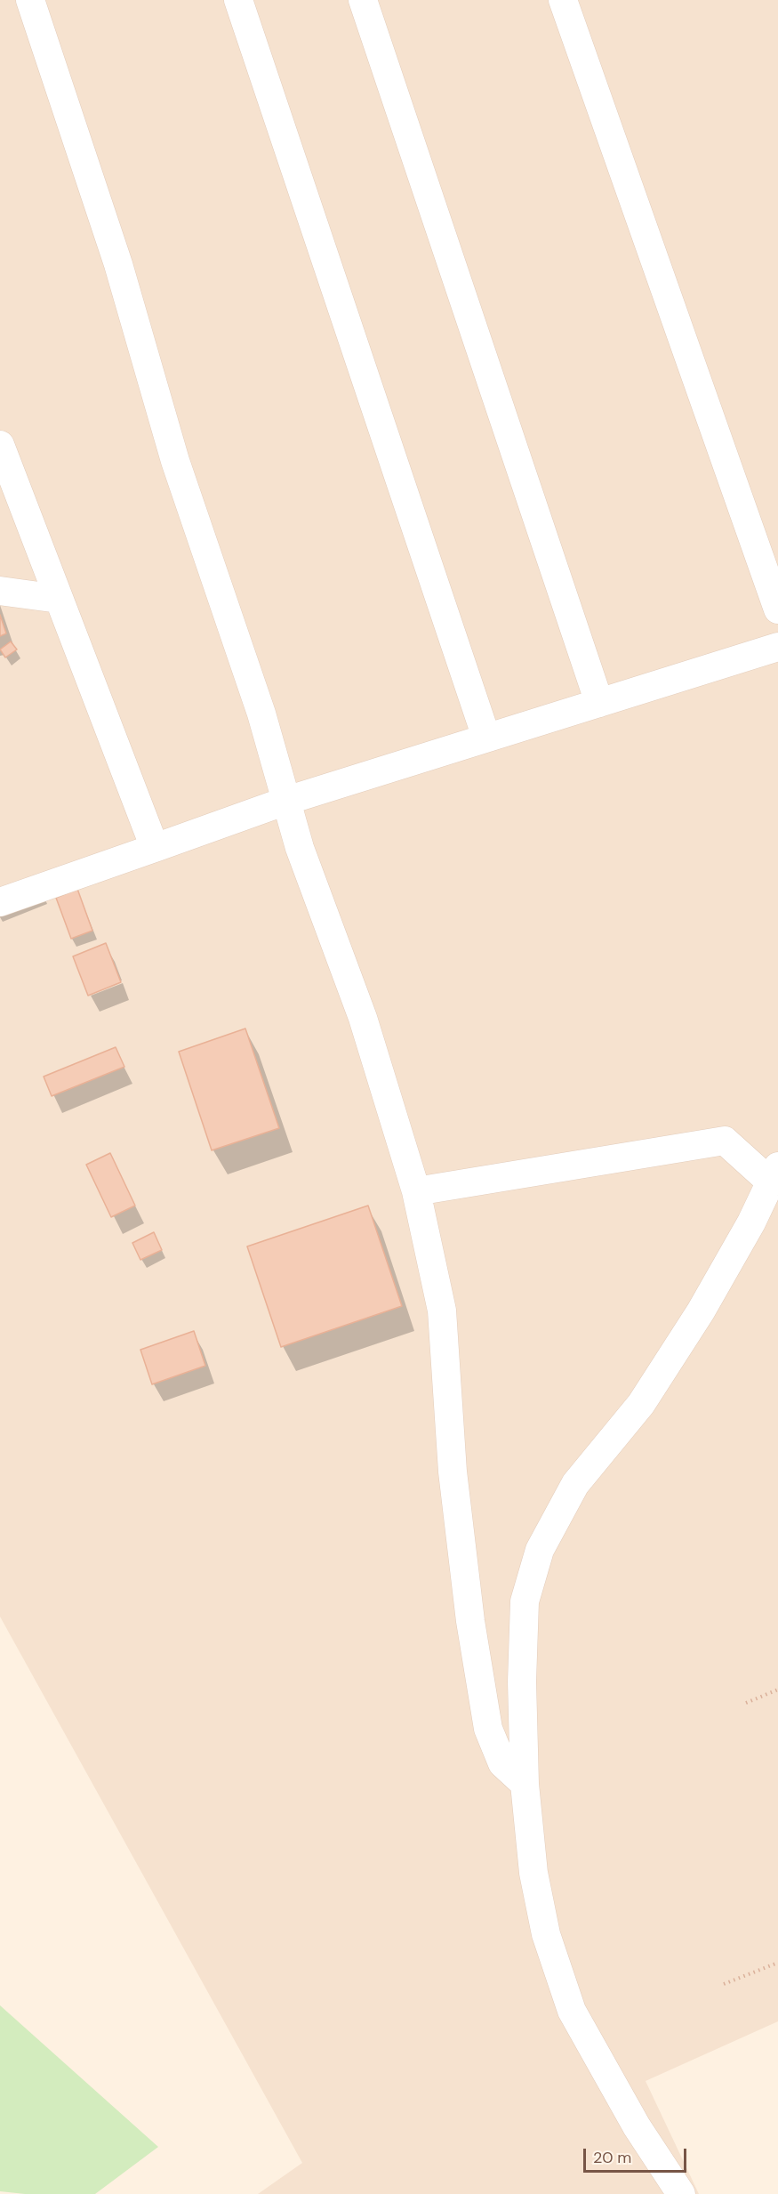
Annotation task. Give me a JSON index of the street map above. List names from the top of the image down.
{
  "scale_bar": "20 m"
}
